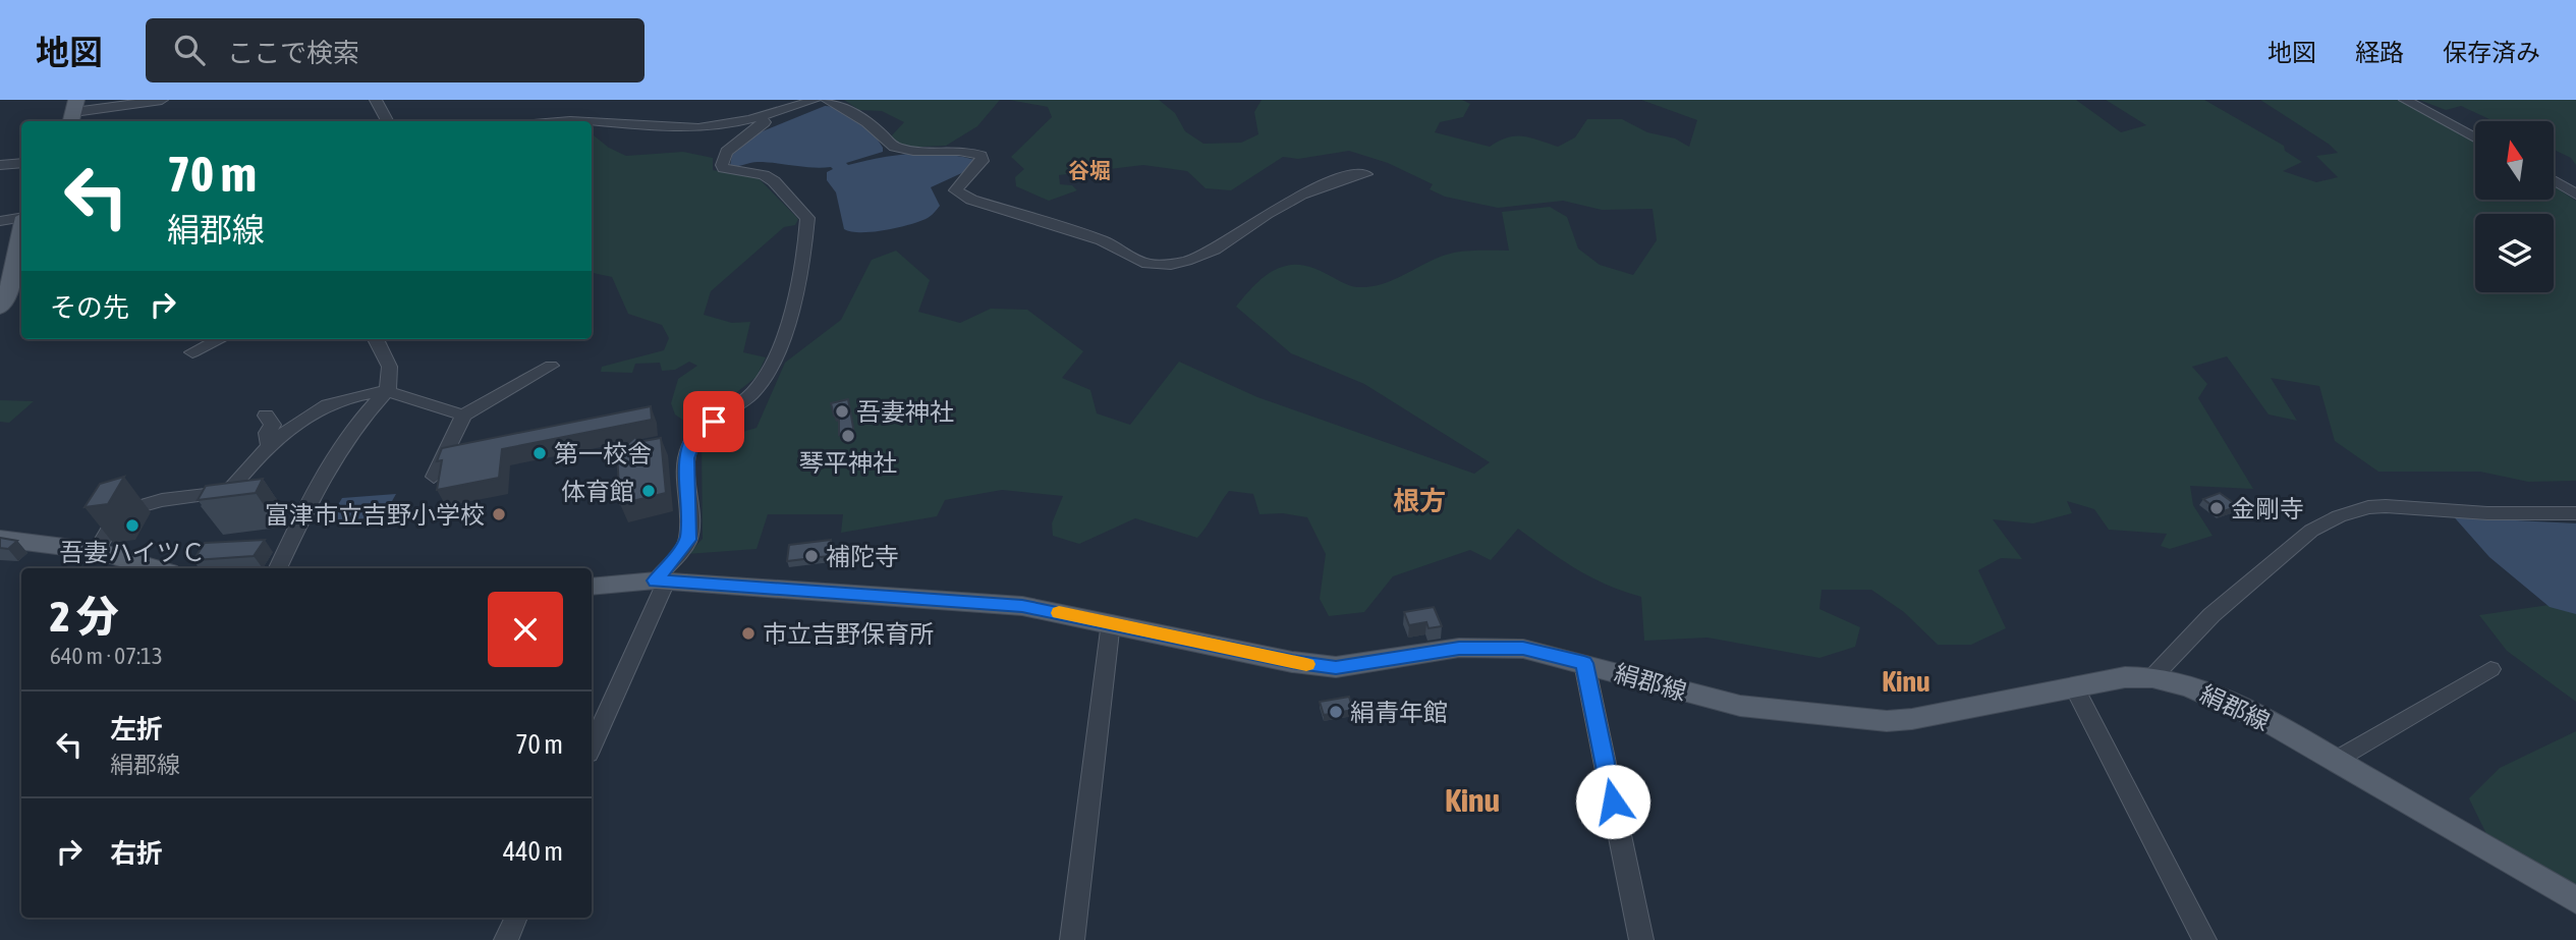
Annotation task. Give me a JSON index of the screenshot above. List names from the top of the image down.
{
  "streets": {
    "main road": ["絹郡線"]
  },
  "districts": [
    "谷堀",
    "根方",
    "Kinu",
    "Kinu"
  ],
  "places": [
    "吾妻神社",
    "琴平神社",
    "第一校舎",
    "体育館",
    "金剛寺",
    "富津市立吉野小学校",
    "吾妻ハイツＣ",
    "補陀寺",
    "市立吉野保育所",
    "絹青年館"
  ],
  "north": "top",
  "page": {
    "header": "地図",
    "search": "ここで検索",
    "nav": ["地図", "経路", "保存済み"],
    "turn": ["70 m", "絹郡線"],
    "then": "その先",
    "heading": ["2 分", "640 m · 07:13"],
    "list": [
      {
        "name": "左折",
        "note": "絹郡線",
        "value": "70 m"
      },
      {
        "name": "右折",
        "value": "440 m"
      }
    ]
  }
}
